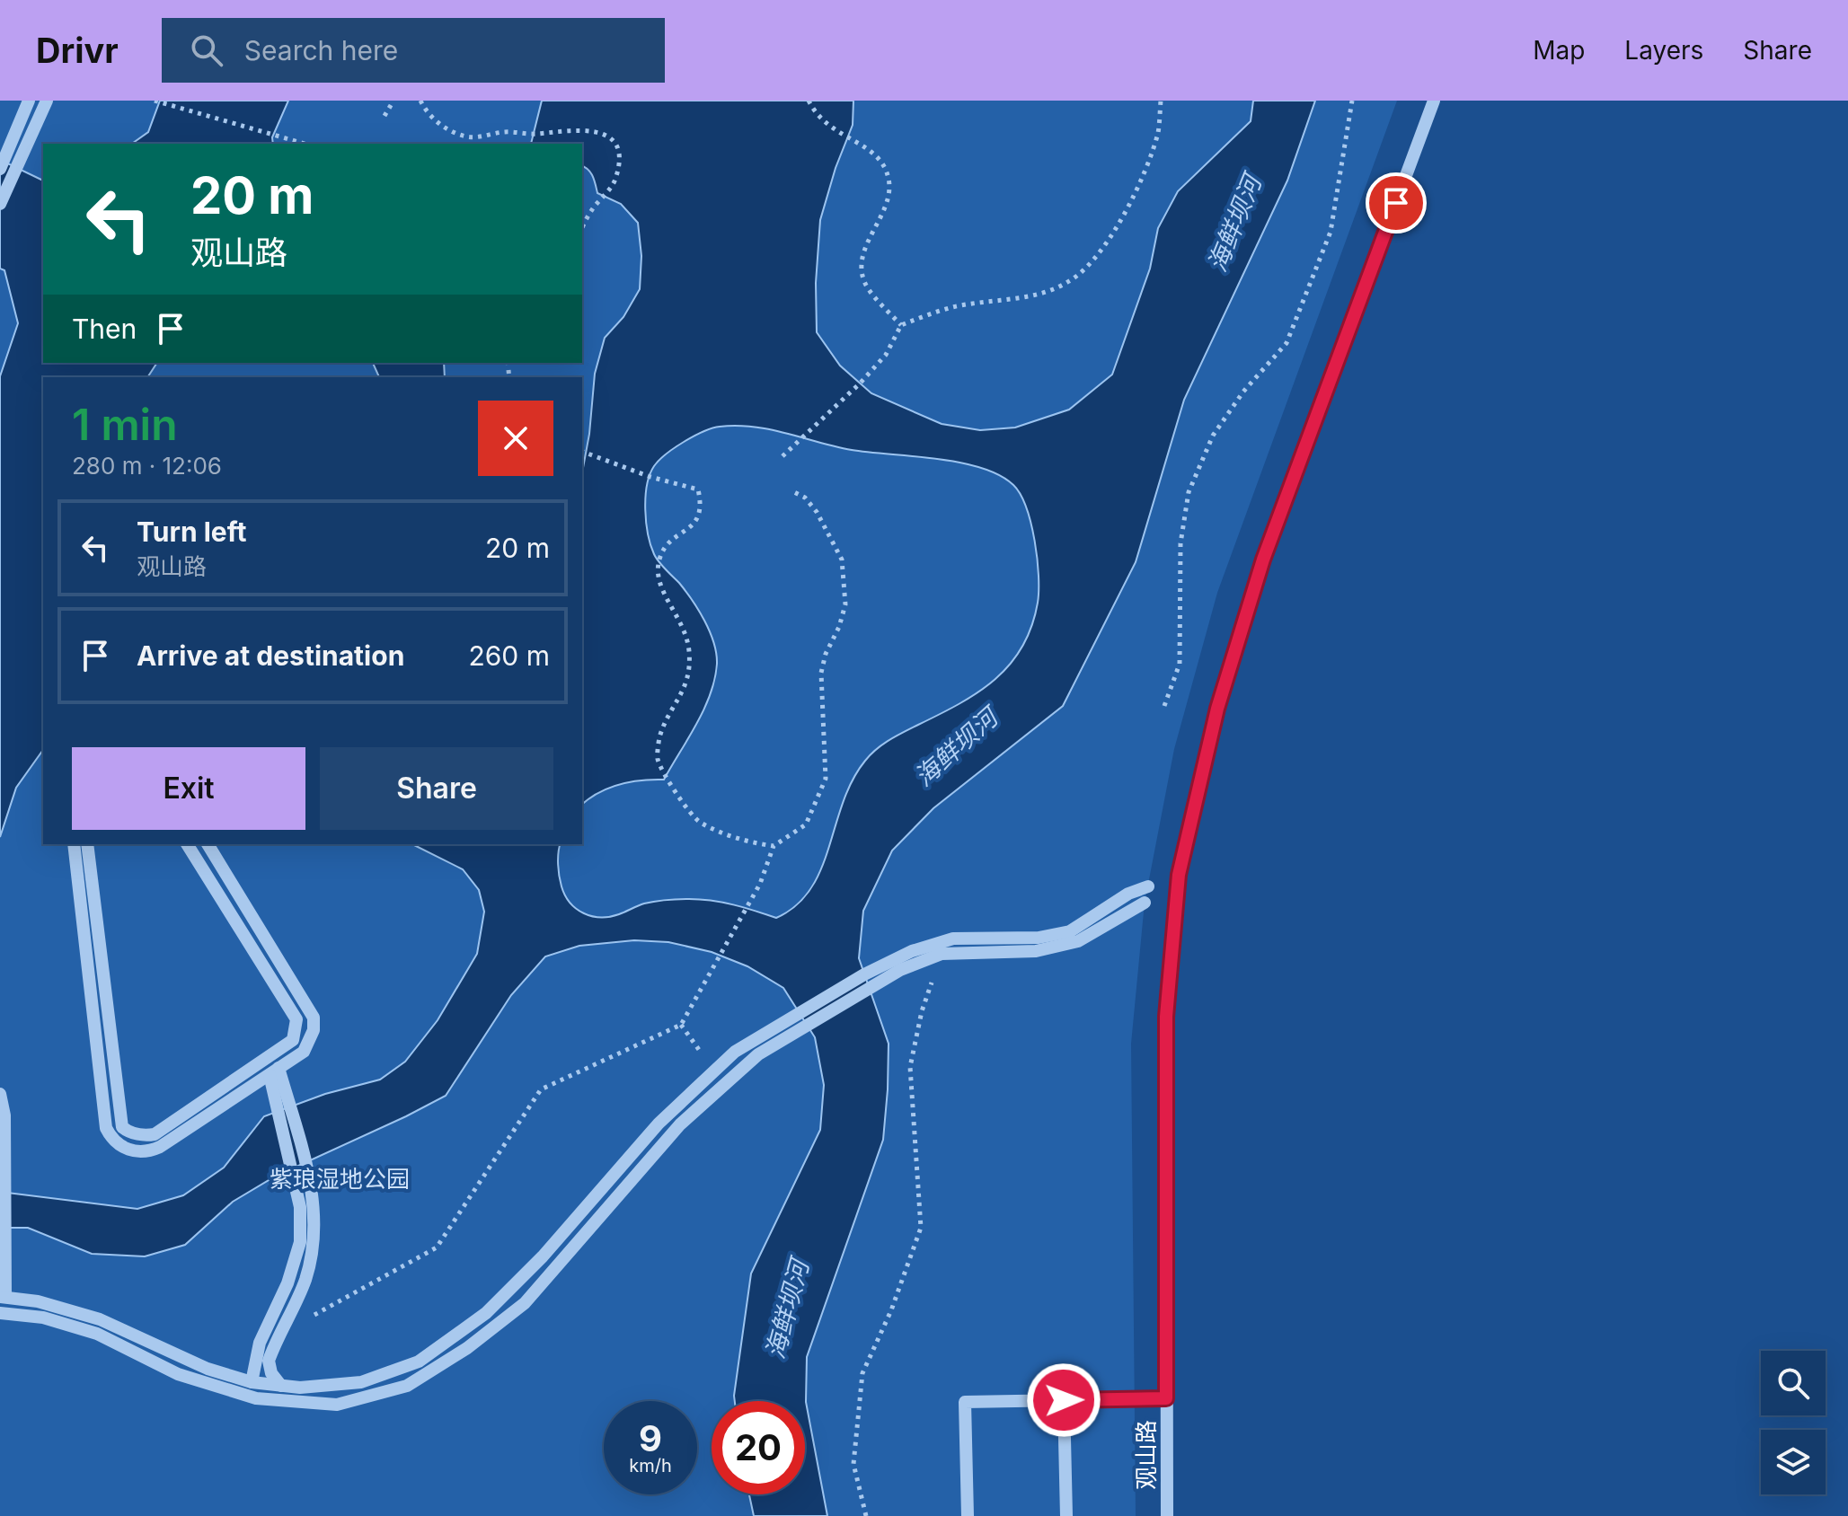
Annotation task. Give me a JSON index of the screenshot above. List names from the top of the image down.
{
  "streets": {
    "street": ["观山路"]
  },
  "water": ["海鲜坝河"],
  "parks": ["紫琅湿地公园"],
  "page": {
    "header": "Drivr",
    "search": "Search here",
    "nav": ["Map", "Layers", "Share"],
    "turn": ["20 m", "观山路"],
    "then": "Then",
    "heading": ["1 min", "280 m · 12:06"],
    "list": [
      {
        "name": "Turn left",
        "note": "观山路",
        "value": "20 m"
      },
      {
        "name": "Arrive at destination",
        "value": "260 m"
      }
    ],
    "buttons": ["Exit", "Share"],
    "speed": "9 km/h",
    "limit": "20"
  }
}
